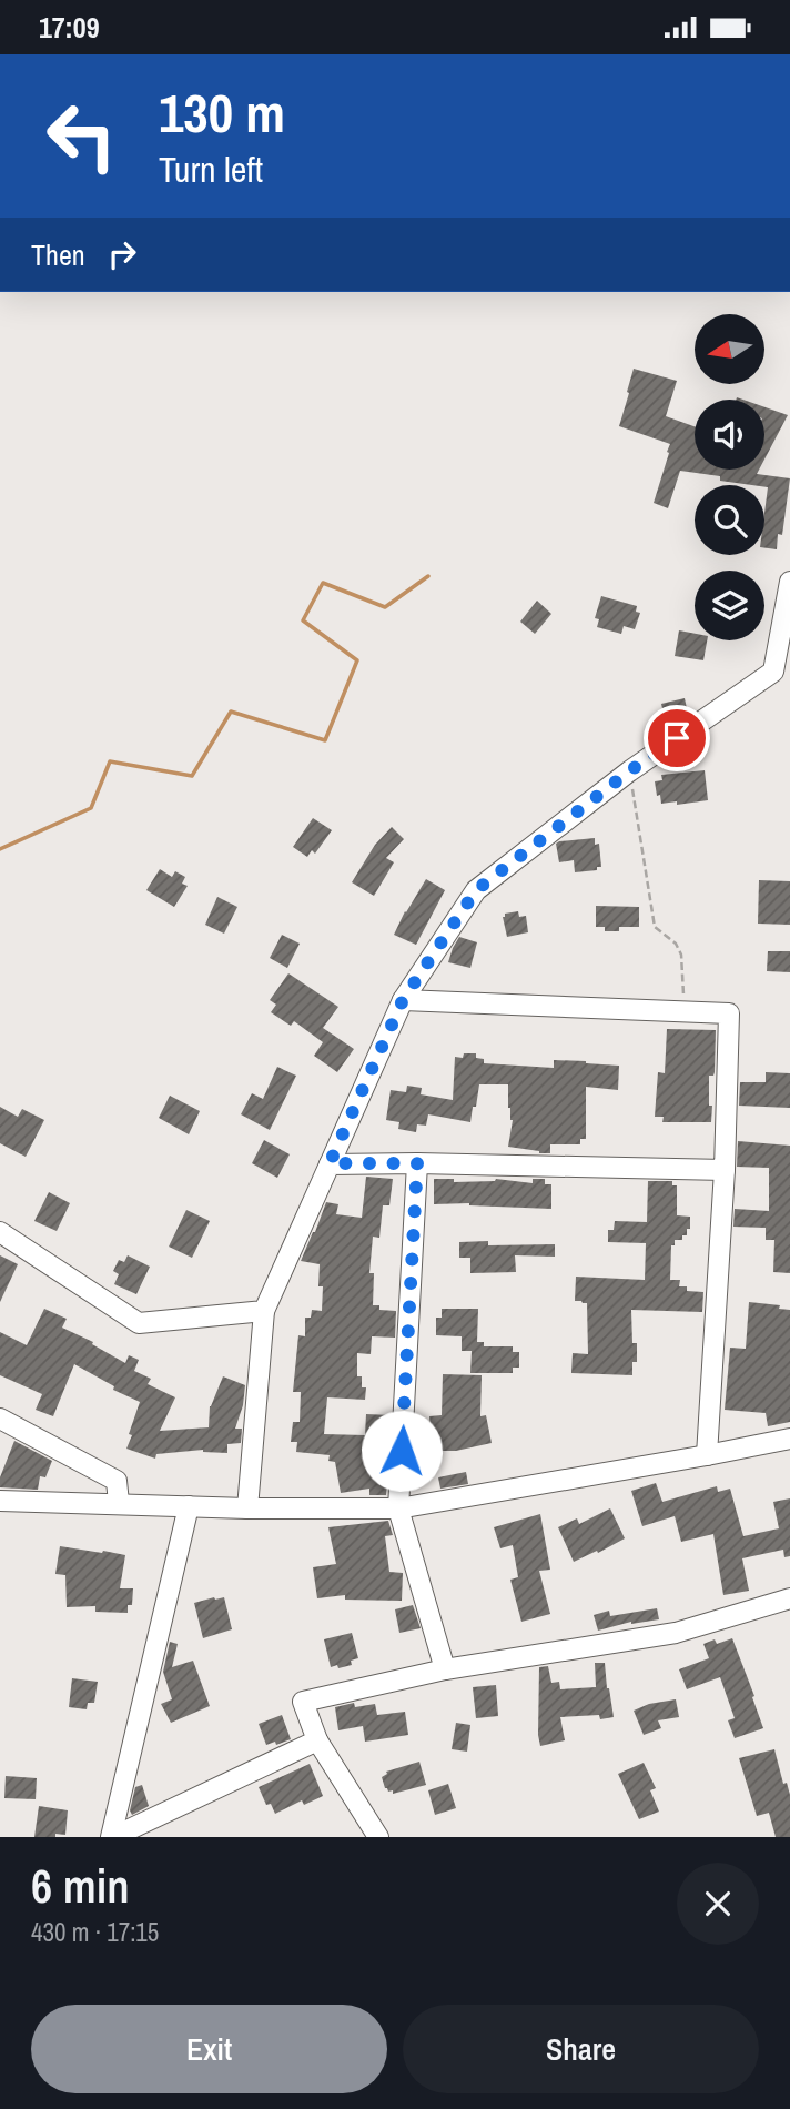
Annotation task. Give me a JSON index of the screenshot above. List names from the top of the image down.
{
  "north": "left",
  "page": {
    "status": "17:09",
    "turn": ["130 m", "Turn left"],
    "then": "Then",
    "heading": ["6 min", "430 m · 17:15"],
    "buttons": ["Exit", "Share"]
  }
}
